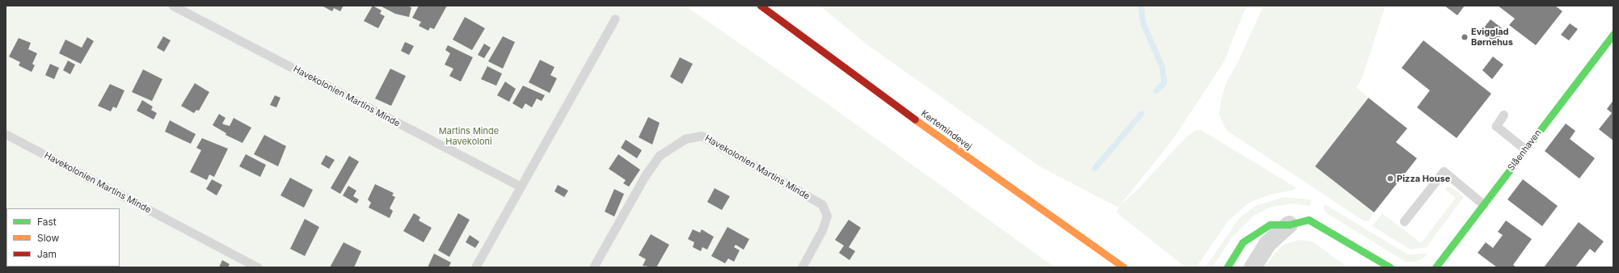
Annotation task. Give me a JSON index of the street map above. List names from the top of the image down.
{
  "streets": {
    "street": ["Kertemindevej", "Slåenhaven"],
    "lane": ["Havekolonien Martins Minde"]
  },
  "parks": ["Martins Minde Havekoloni"],
  "places": ["Evigglad Børnehus", "Pizza House"],
  "legend": ["Fast", "Slow", "Jam"]
}
